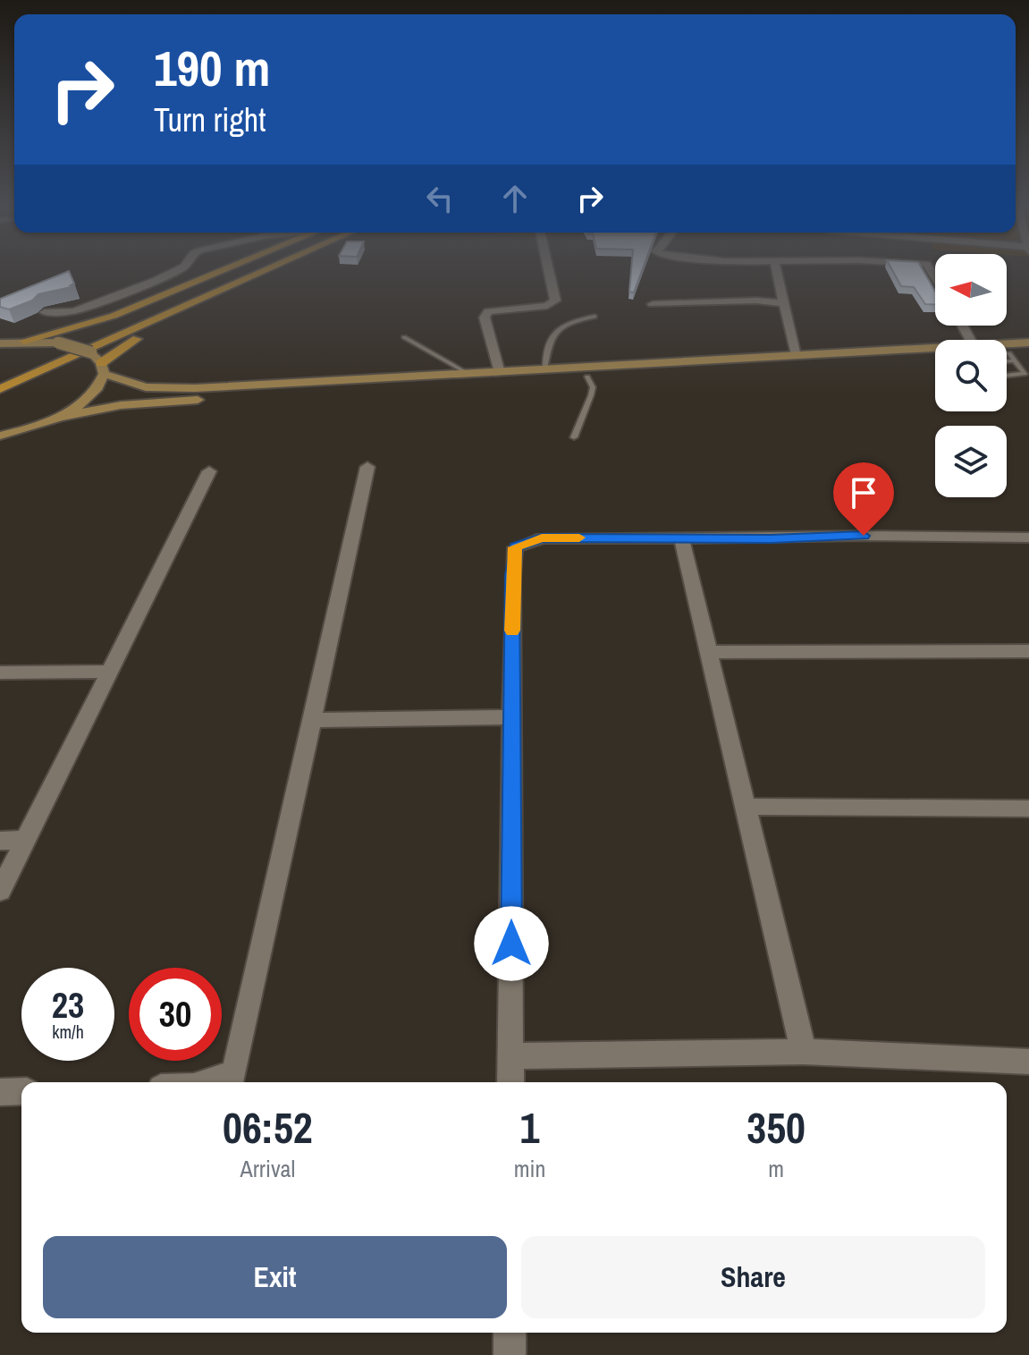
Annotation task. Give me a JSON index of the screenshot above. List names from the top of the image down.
{
  "north": "left",
  "page": {
    "turn": ["190 m", "Turn right"],
    "speed": "23 km/h",
    "limit": "30",
    "eta": [
      "06:52",
      "Arrival",
      "1",
      "min",
      "350",
      "m"
    ],
    "buttons": ["Exit", "Share"]
  }
}
